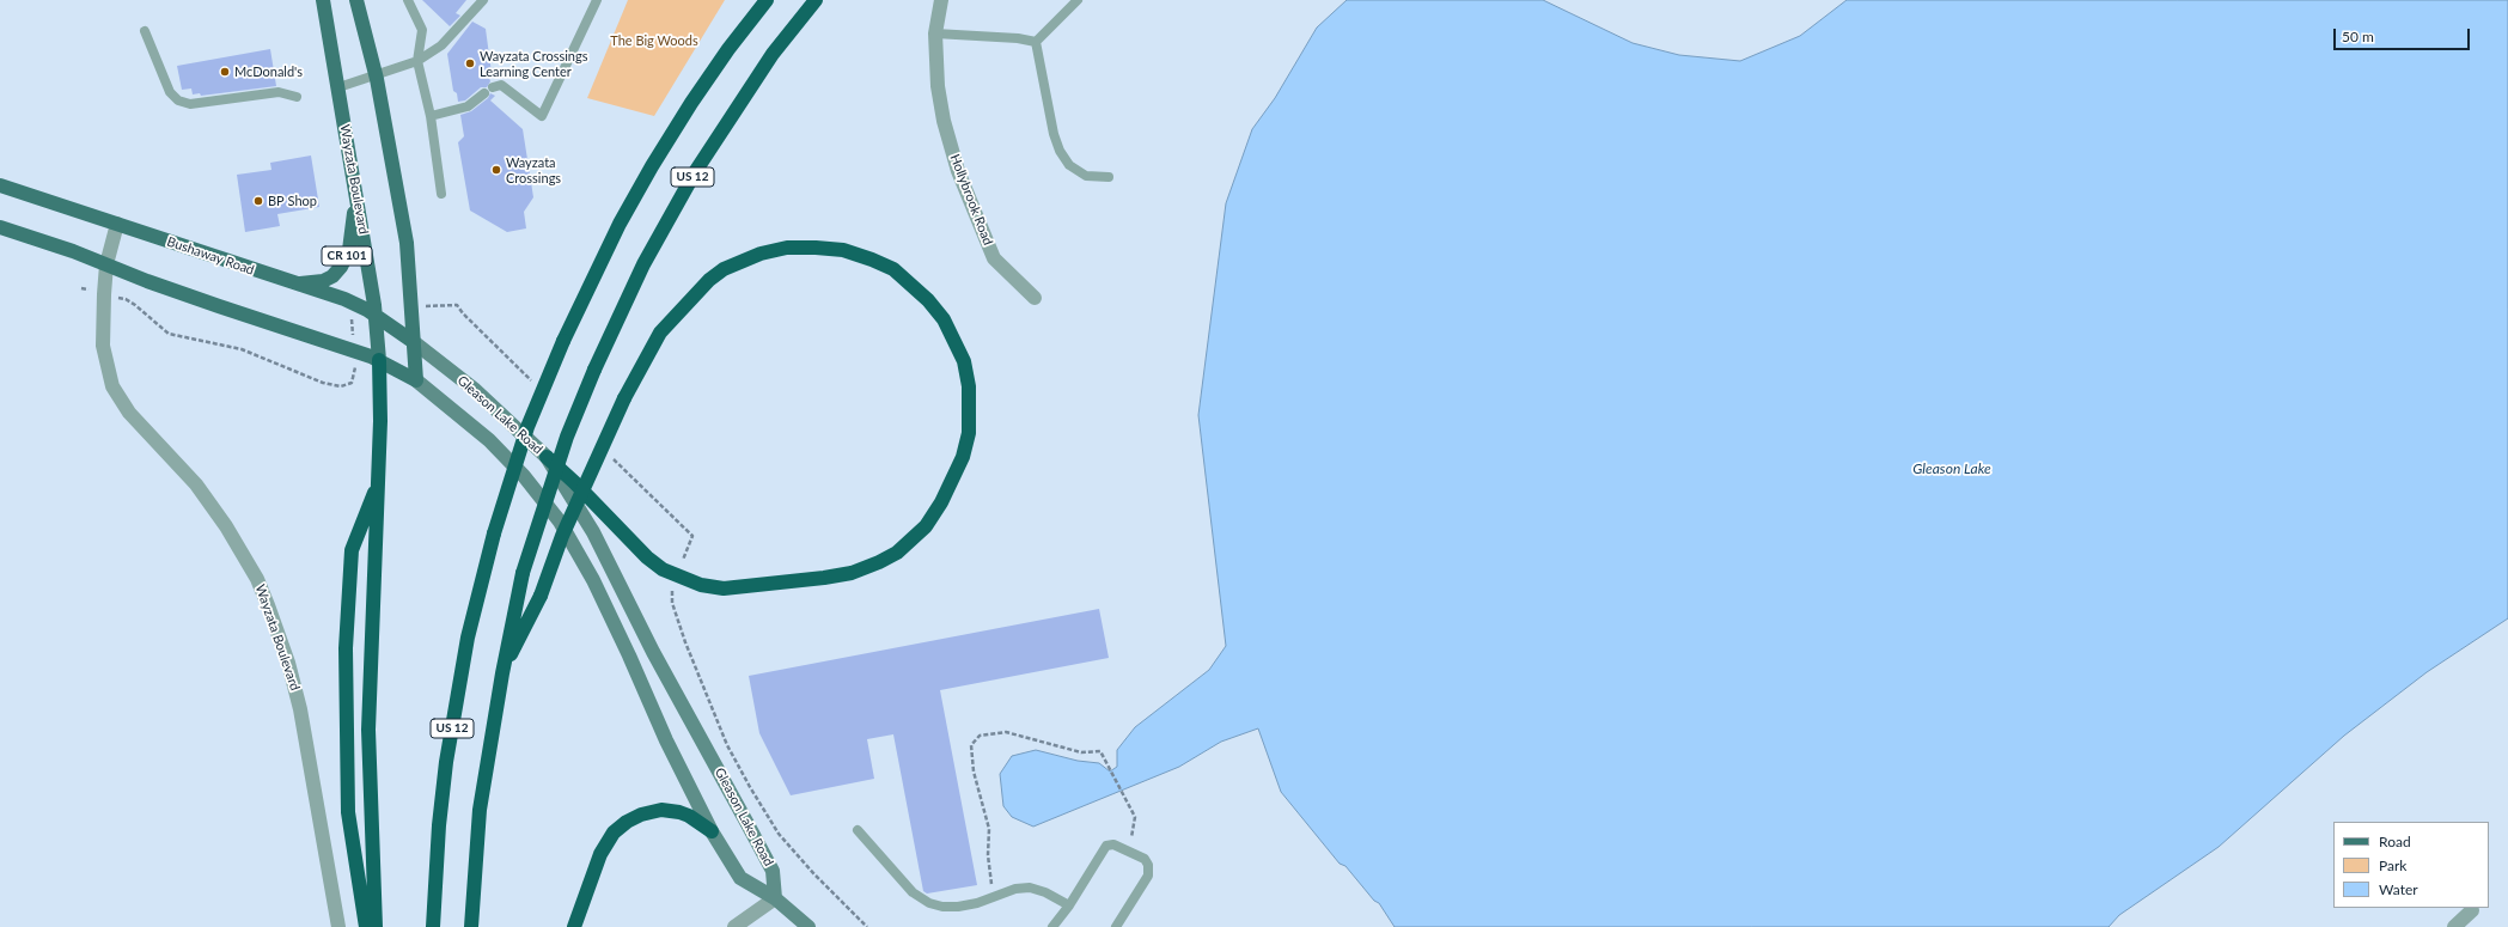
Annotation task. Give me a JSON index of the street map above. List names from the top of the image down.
{
  "streets": {
    "highway": ["US 12"],
    "main road": [
      "Wayzata Boulevard",
      "Bushaway Road",
      "CR 101",
      "Gleason Lake Road"
    ],
    "street": ["Hollybrook Road"]
  },
  "crossings": [
    ["Wayzata Boulevard", "Bushaway Road"],
    ["Wayzata Boulevard", "CR 101"],
    ["Bushaway Road", "CR 101"],
    ["Bushaway Road", "Gleason Lake Road"]
  ],
  "water": ["Gleason Lake"],
  "parks": ["The Big Woods"],
  "places": [
    "Wayzata Crossings Learning Center",
    "McDonald's",
    "Wayzata Crossings",
    "BP Shop"
  ],
  "legend": ["Road", "Park", "Water"],
  "scale_bar": "50 m"
}
